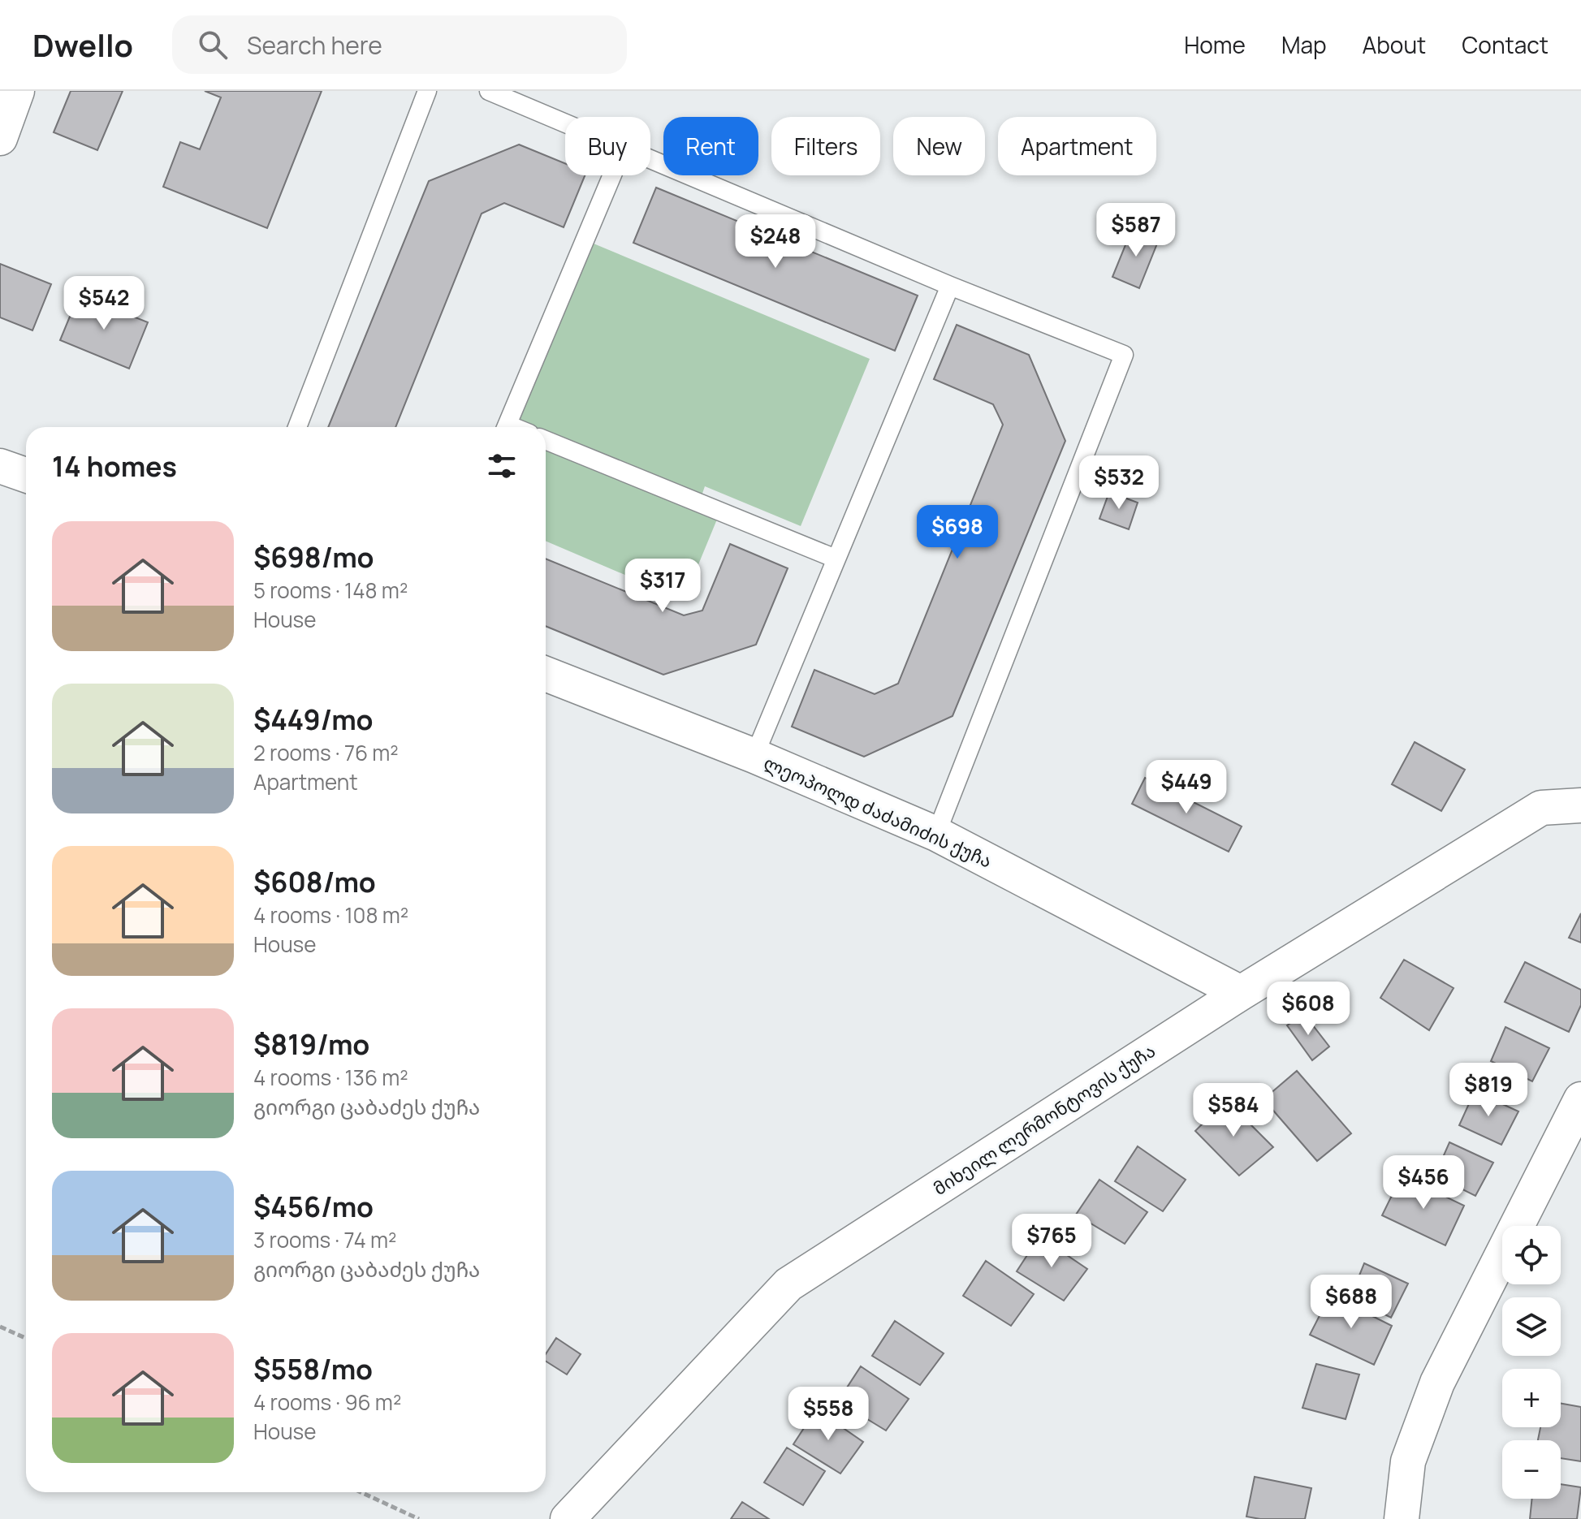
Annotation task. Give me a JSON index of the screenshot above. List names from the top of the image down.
{
  "streets": {
    "street": ["ლეოპოლდ ძაძამიძის ქუჩა", "მიხეილ ლერმონტოვის ქუჩა"]
  },
  "crossings": [
    ["ლეოპოლდ ძაძამიძის ქუჩა", "მიხეილ ლერმონტოვის ქუჩა"]
  ],
  "page": {
    "header": "Dwello",
    "search": "Search here",
    "nav": [
      "Home",
      "Map",
      "About",
      "Contact"
    ],
    "chip": [
      "Buy",
      "Rent",
      "Filters",
      "New",
      "Apartment"
    ],
    "price": [
      "$587",
      "$248",
      "$542",
      "$532",
      "$698",
      "$317",
      "$449",
      "$608",
      "$819",
      "$584",
      "$456",
      "$765",
      "$688",
      "$558"
    ],
    "heading": "14 homes",
    "list": [
      {
        "name": "$698/mo",
        "note": "5 rooms · 148 m² · House"
      },
      {
        "name": "$449/mo",
        "note": "2 rooms · 76 m² · Apartment"
      },
      {
        "name": "$608/mo",
        "note": "4 rooms · 108 m² · House"
      },
      {
        "name": "$819/mo",
        "note": "4 rooms · 136 m² · გიორგი ცაბაძეს ქუჩა"
      },
      {
        "name": "$456/mo",
        "note": "3 rooms · 74 m² · გიორგი ცაბაძეს ქუჩა"
      },
      {
        "name": "$558/mo",
        "note": "4 rooms · 96 m² · House"
      }
    ],
    "map_buttons": ["+", "−"]
  }
}
